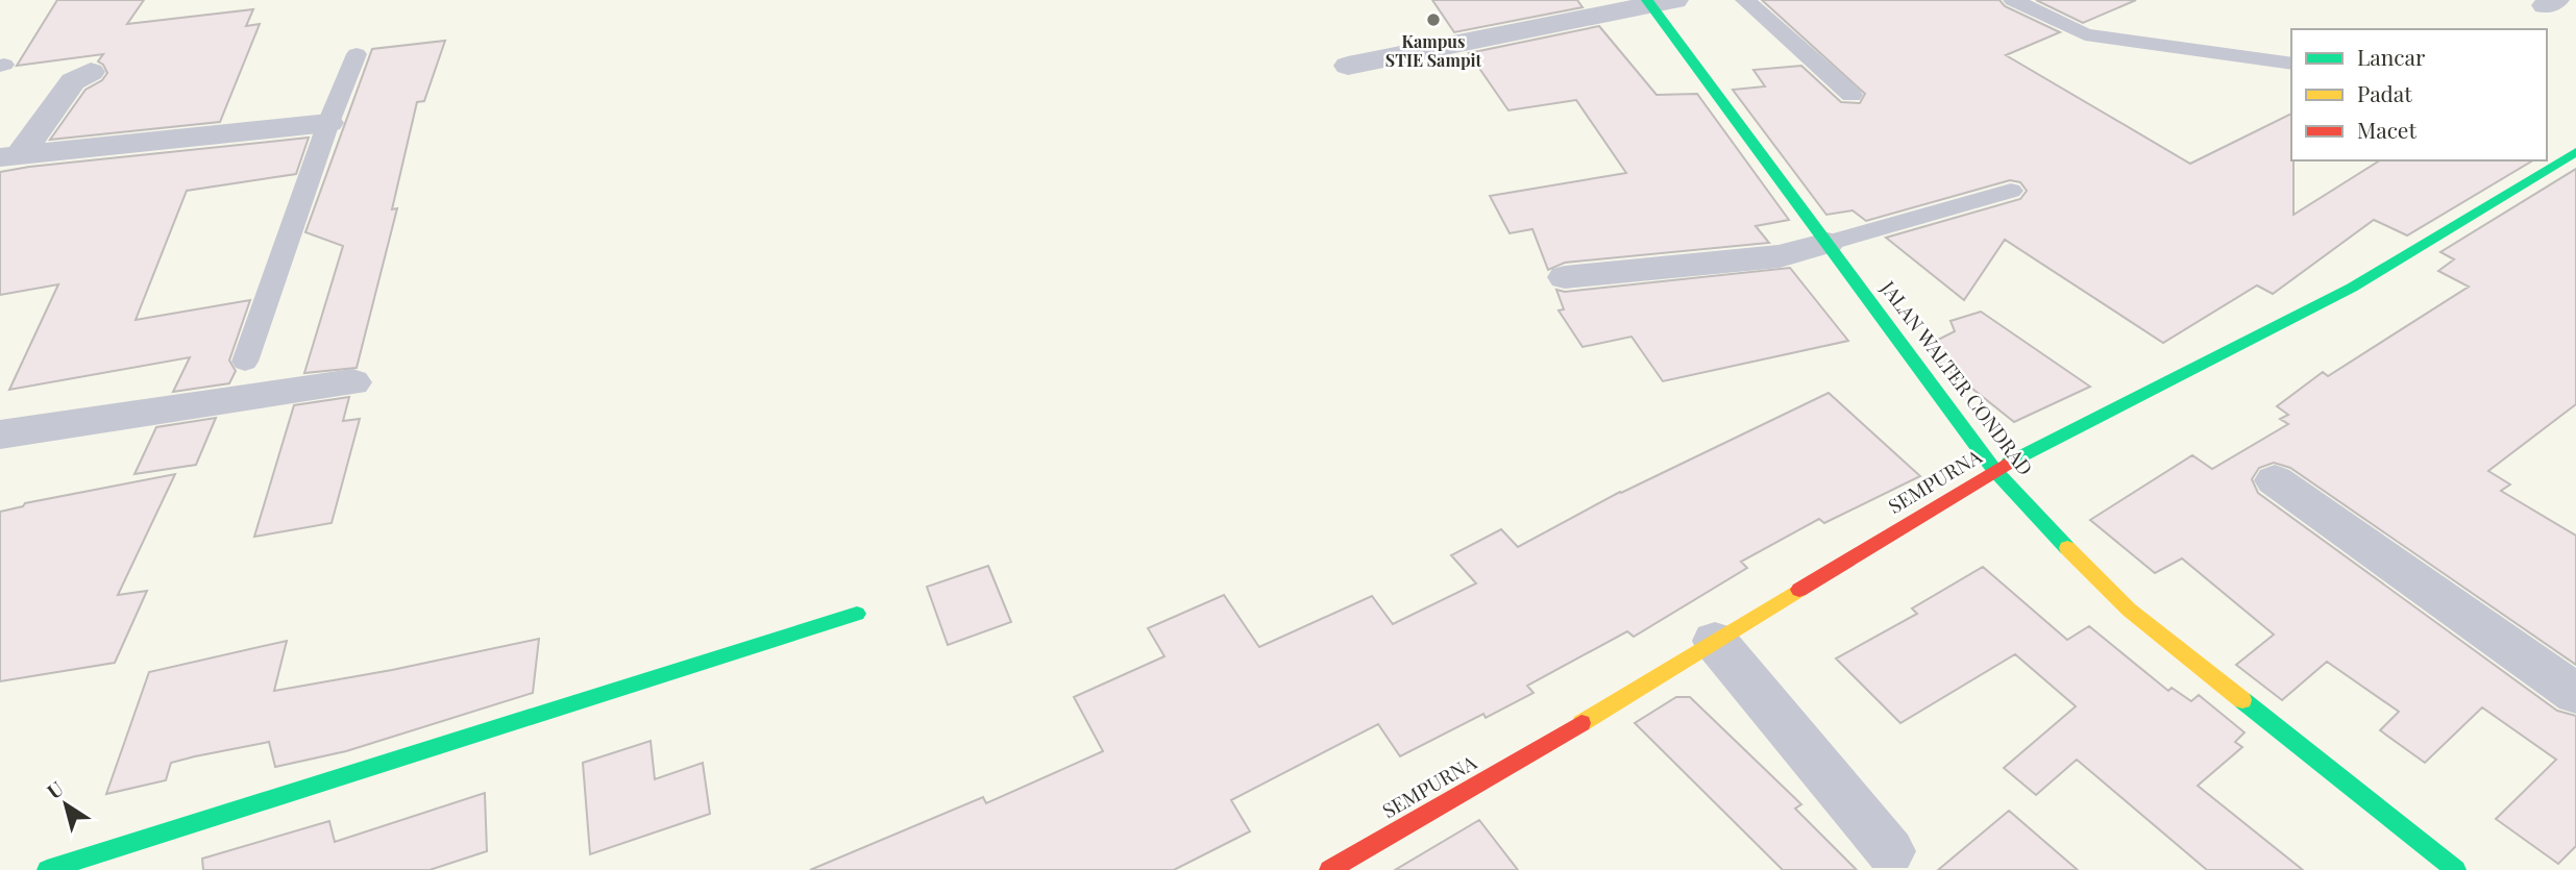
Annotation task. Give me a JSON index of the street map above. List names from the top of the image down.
{
  "streets": {
    "street": ["JALAN WALTER CONDRAD", "SEMPURNA"]
  },
  "crossings": [
    ["JALAN WALTER CONDRAD", "SEMPURNA"]
  ],
  "places": ["Kampus STIE Sampit"],
  "legend": ["Lancar", "Padat", "Macet"],
  "north": "top left"
}
